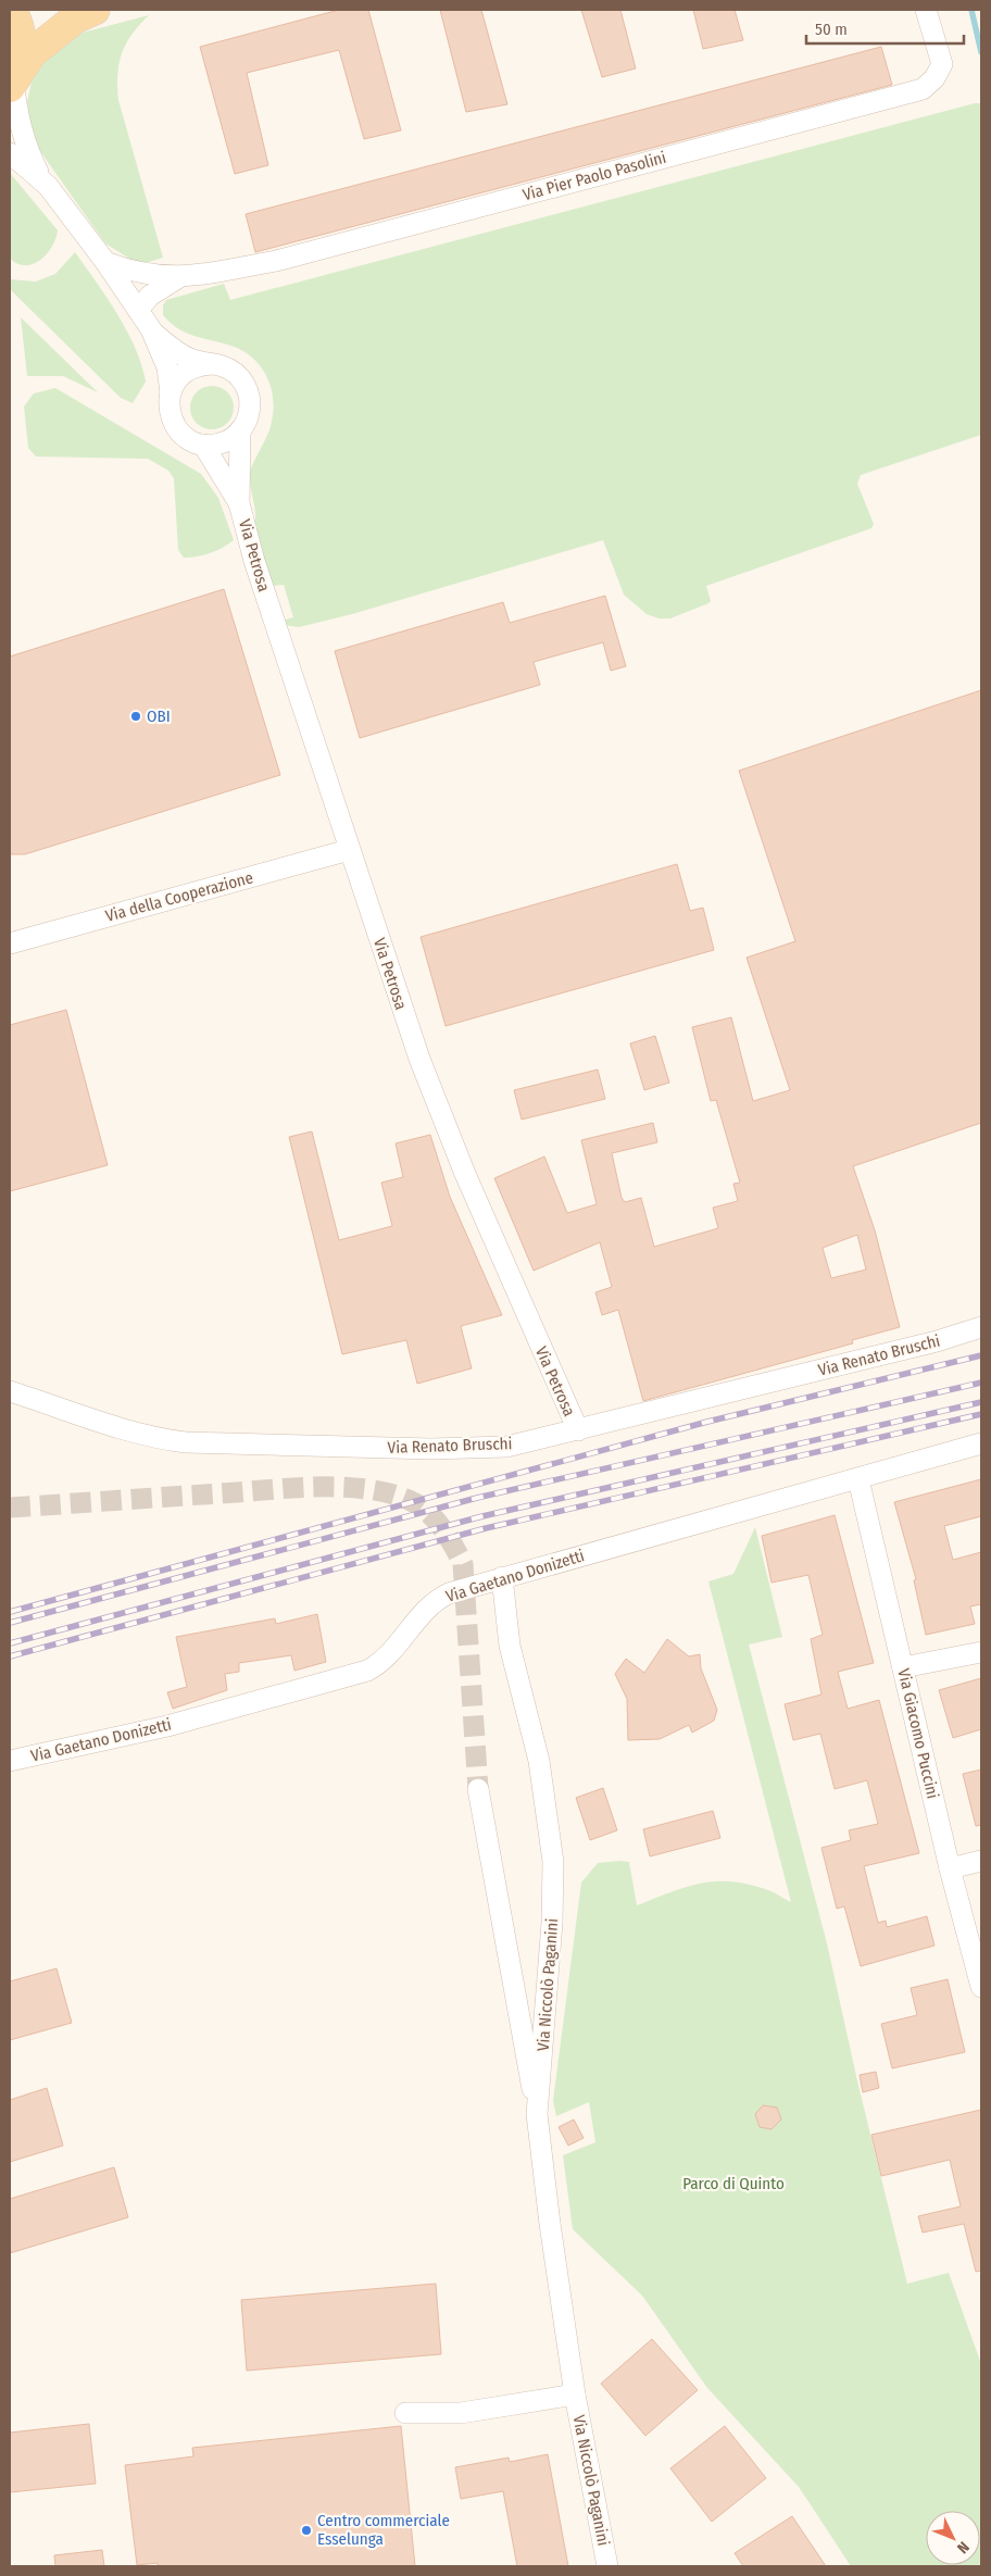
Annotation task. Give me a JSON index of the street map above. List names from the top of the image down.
{
  "streets": {
    "street": [
      "Via Pier Paolo Pasolini",
      "Via Petrosa",
      "Via della Cooperazione",
      "Via Renato Bruschi",
      "Via Gaetano Donizetti",
      "Via Giacomo Puccini",
      "Via Niccolò Paganini"
    ]
  },
  "crossings": [
    ["Via Pier Paolo Pasolini", "Via Petrosa"],
    ["Via Petrosa", "Via della Cooperazione"],
    ["Via Petrosa", "Via Renato Bruschi"],
    ["Via Gaetano Donizetti", "Via Giacomo Puccini"],
    ["Via Gaetano Donizetti", "Via Niccolò Paganini"]
  ],
  "parks": ["Parco di Quinto"],
  "places": ["OBI", "Centro commerciale Esselunga"],
  "scale_bar": "50 m",
  "north": "bottom right"
}
